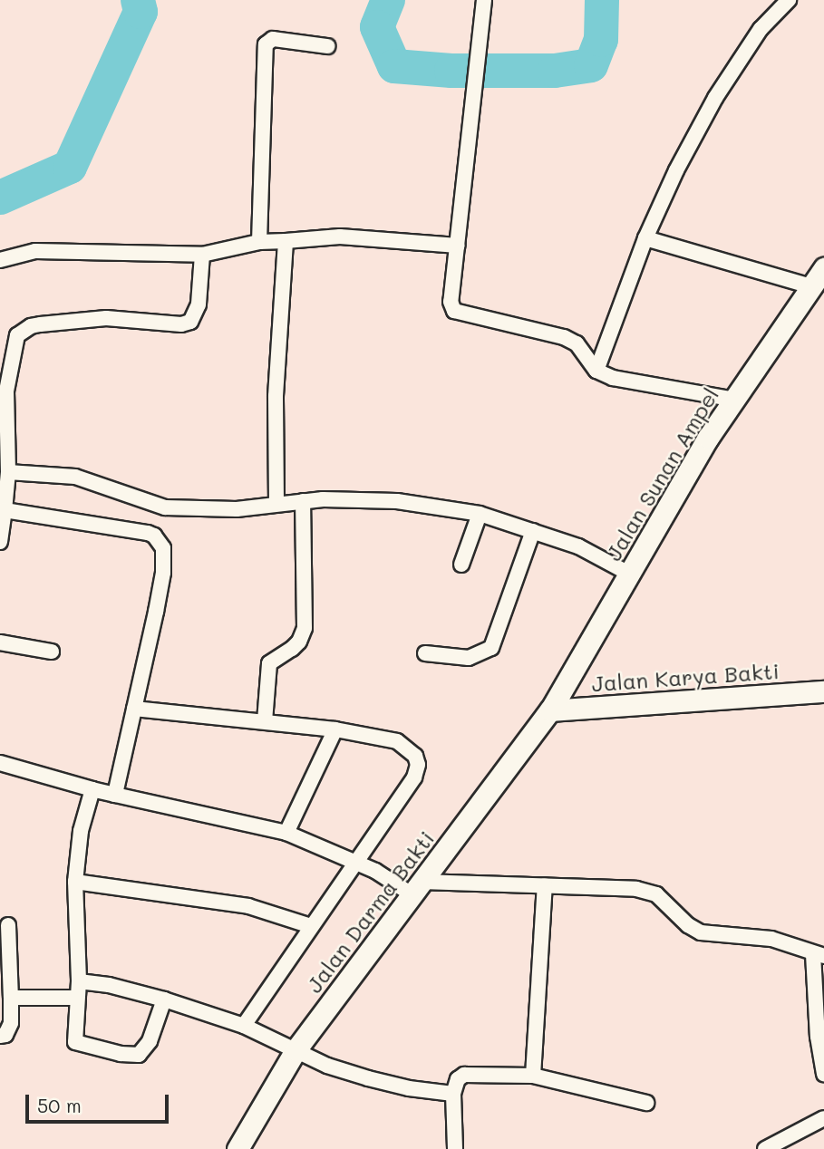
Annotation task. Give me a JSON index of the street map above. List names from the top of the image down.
{
  "streets": {
    "street": ["Jalan Sunan Ampel", "Jalan Karya Bakti", "Jalan Darma Bakti"]
  },
  "crossings": [
    ["Jalan Sunan Ampel", "Jalan Karya Bakti"],
    ["Jalan Sunan Ampel", "Jalan Darma Bakti"],
    ["Jalan Karya Bakti", "Jalan Darma Bakti"]
  ],
  "scale_bar": "50 m"
}
